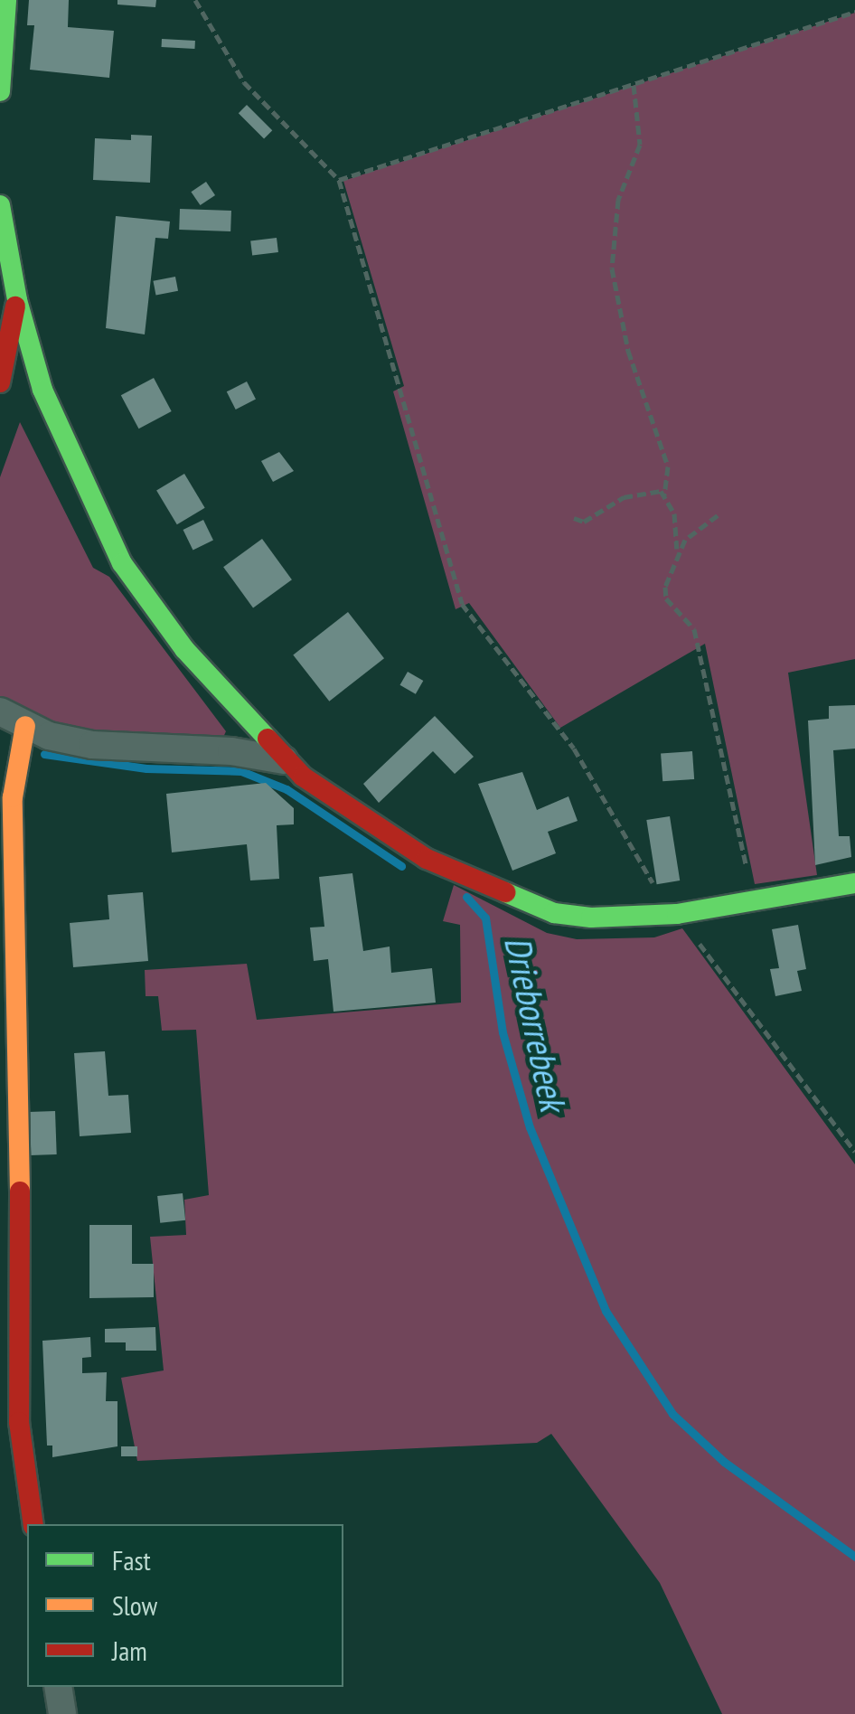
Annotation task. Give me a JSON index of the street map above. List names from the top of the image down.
{
  "water": ["Drieborrebeek"],
  "legend": ["Fast", "Slow", "Jam"]
}
